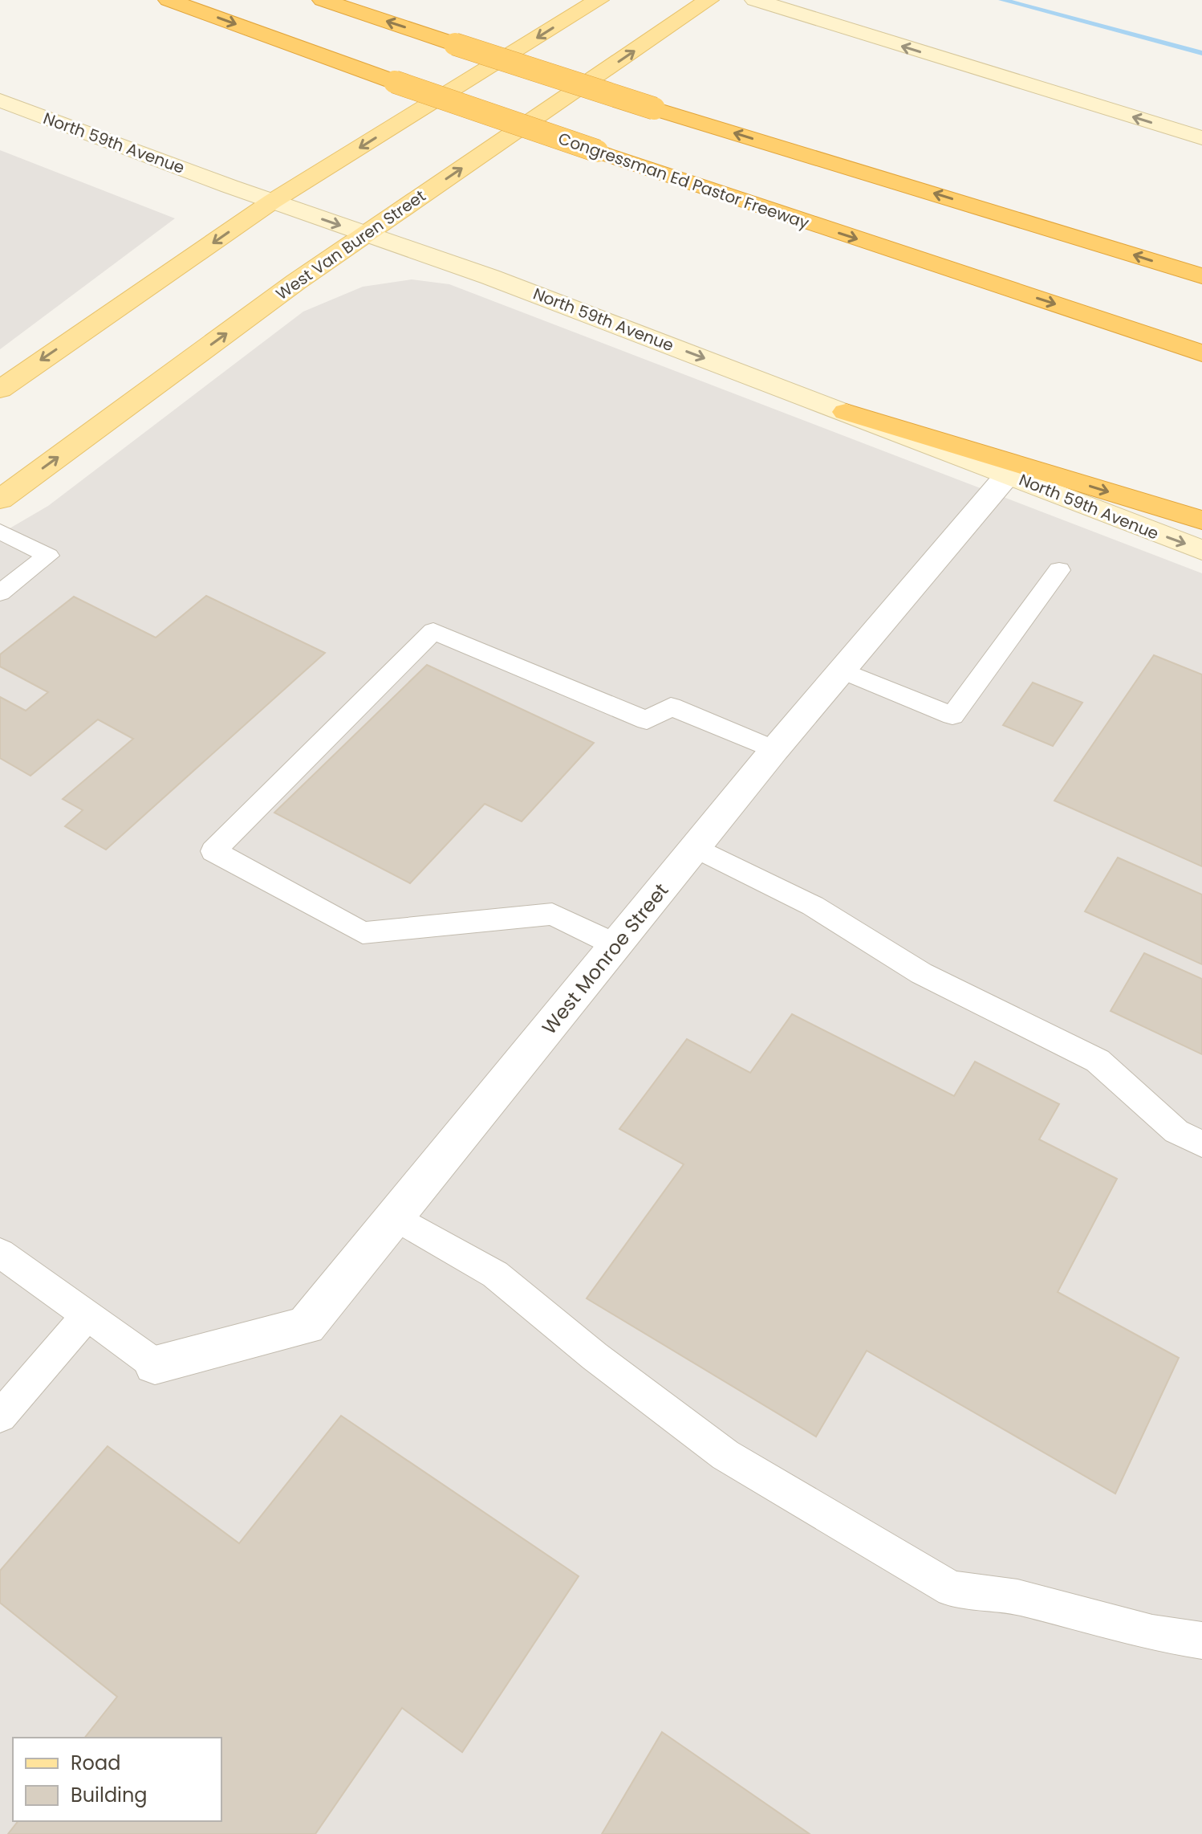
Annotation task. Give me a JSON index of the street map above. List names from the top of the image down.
{
  "streets": {
    "highway": ["Congressman Ed Pastor Freeway"],
    "main road": ["North 59th Avenue", "West Van Buren Street"],
    "street": ["West Monroe Street"]
  },
  "crossings": [
    ["North 59th Avenue", "West Van Buren Street"],
    ["North 59th Avenue", "West Monroe Street"]
  ],
  "one_way": ["North 59th Avenue"],
  "legend": ["Road", "Building"]
}
